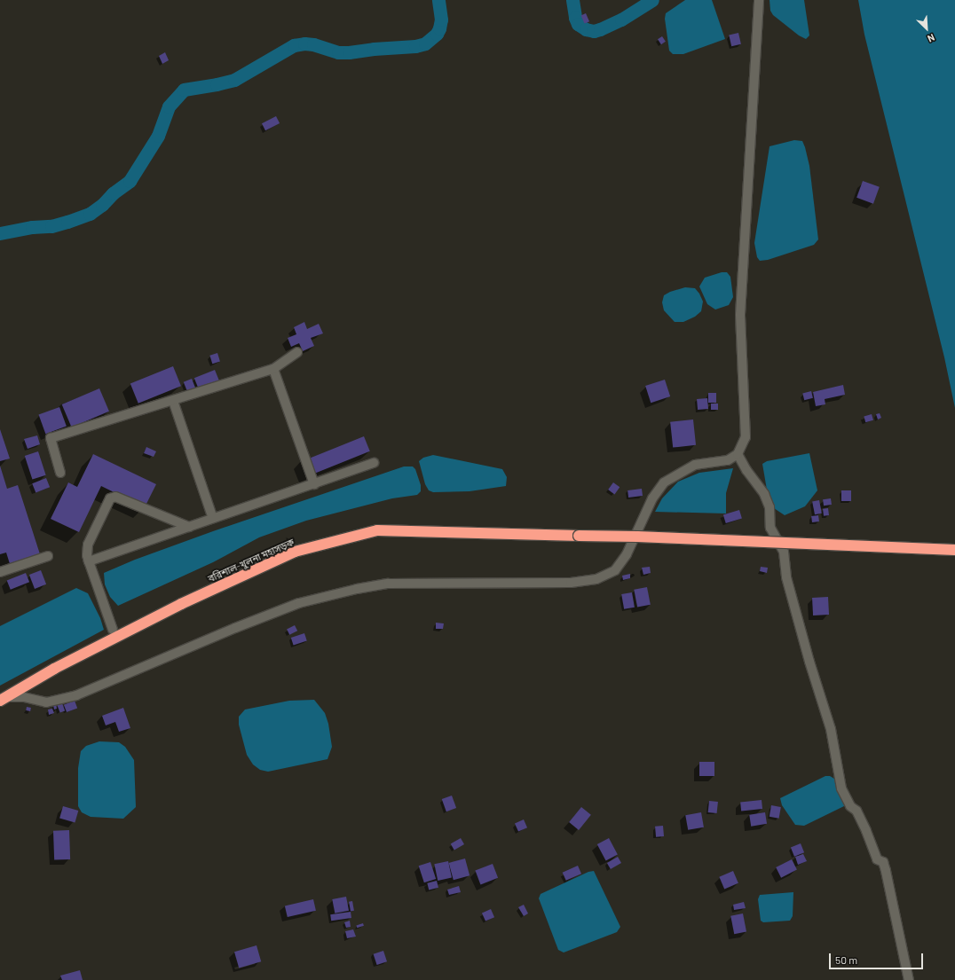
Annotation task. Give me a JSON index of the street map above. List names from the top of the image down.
{
  "streets": {
    "highway": ["বরিশাল-খুলনা মহাসড়ক"]
  },
  "scale_bar": "50 m",
  "north": "bottom right"
}
